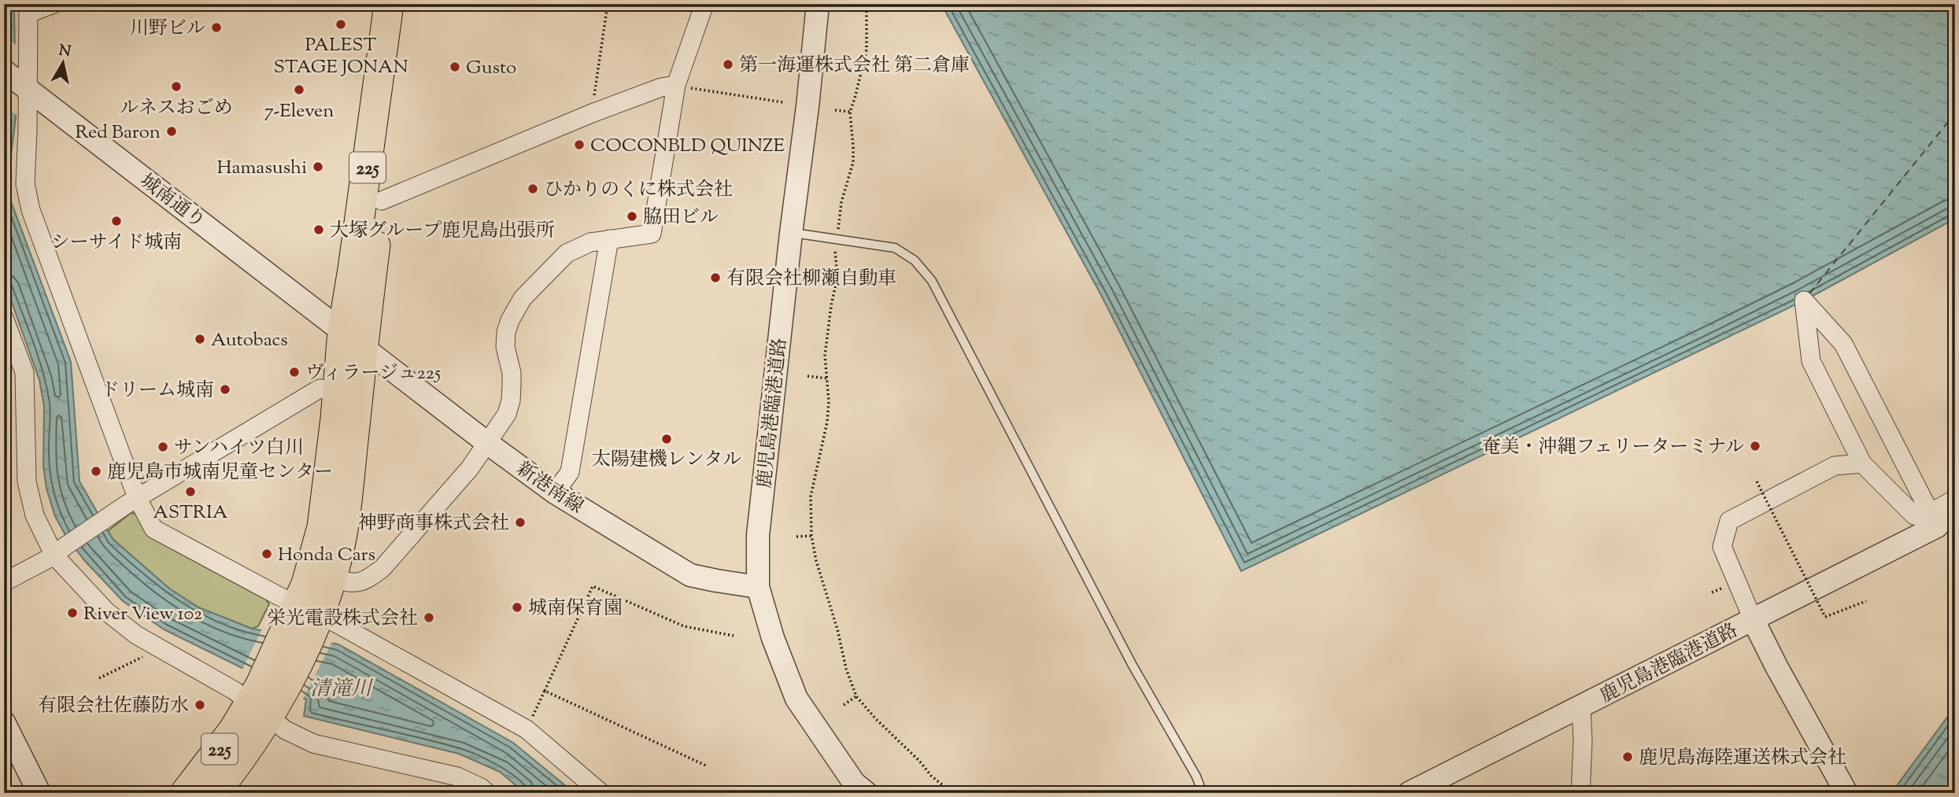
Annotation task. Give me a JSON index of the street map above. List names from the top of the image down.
{
  "streets": {
    "highway": ["225"],
    "street": ["城南通り", "鹿児島港臨港道路", "新港南線"]
  },
  "crossings": [
    ["225", "城南通り"],
    ["225", "新港南線"],
    ["城南通り", "新港南線"],
    ["鹿児島港臨港道路", "新港南線"]
  ],
  "water": ["清滝川"],
  "places": [
    "PALEST STAGE JONAN",
    "川野ビル",
    "第一海運株式会社 第二倉庫",
    "Gusto",
    "ルネスおごめ",
    "7-Eleven",
    "Red Baron",
    "COCONBLD QUINZE",
    "Hamasushi",
    "ひかりのくに株式会社",
    "脇田ビル",
    "シーサイド城南",
    "大塚グループ鹿児島出張所",
    "有限会社柳瀬自動車",
    "Autobacs",
    "ヴィラージュ225",
    "ドリーム城南",
    "太陽建機レンタル",
    "奄美・沖縄フェリーターミナル",
    "サンハイツ白川",
    "鹿児島市城南児童センター",
    "ASTRIA",
    "神野商事株式会社",
    "Honda Cars",
    "城南保育園",
    "River View 102",
    "栄光電設株式会社",
    "有限会社佐藤防水",
    "鹿児島海陸運送株式会社"
  ],
  "north": "top"
}
